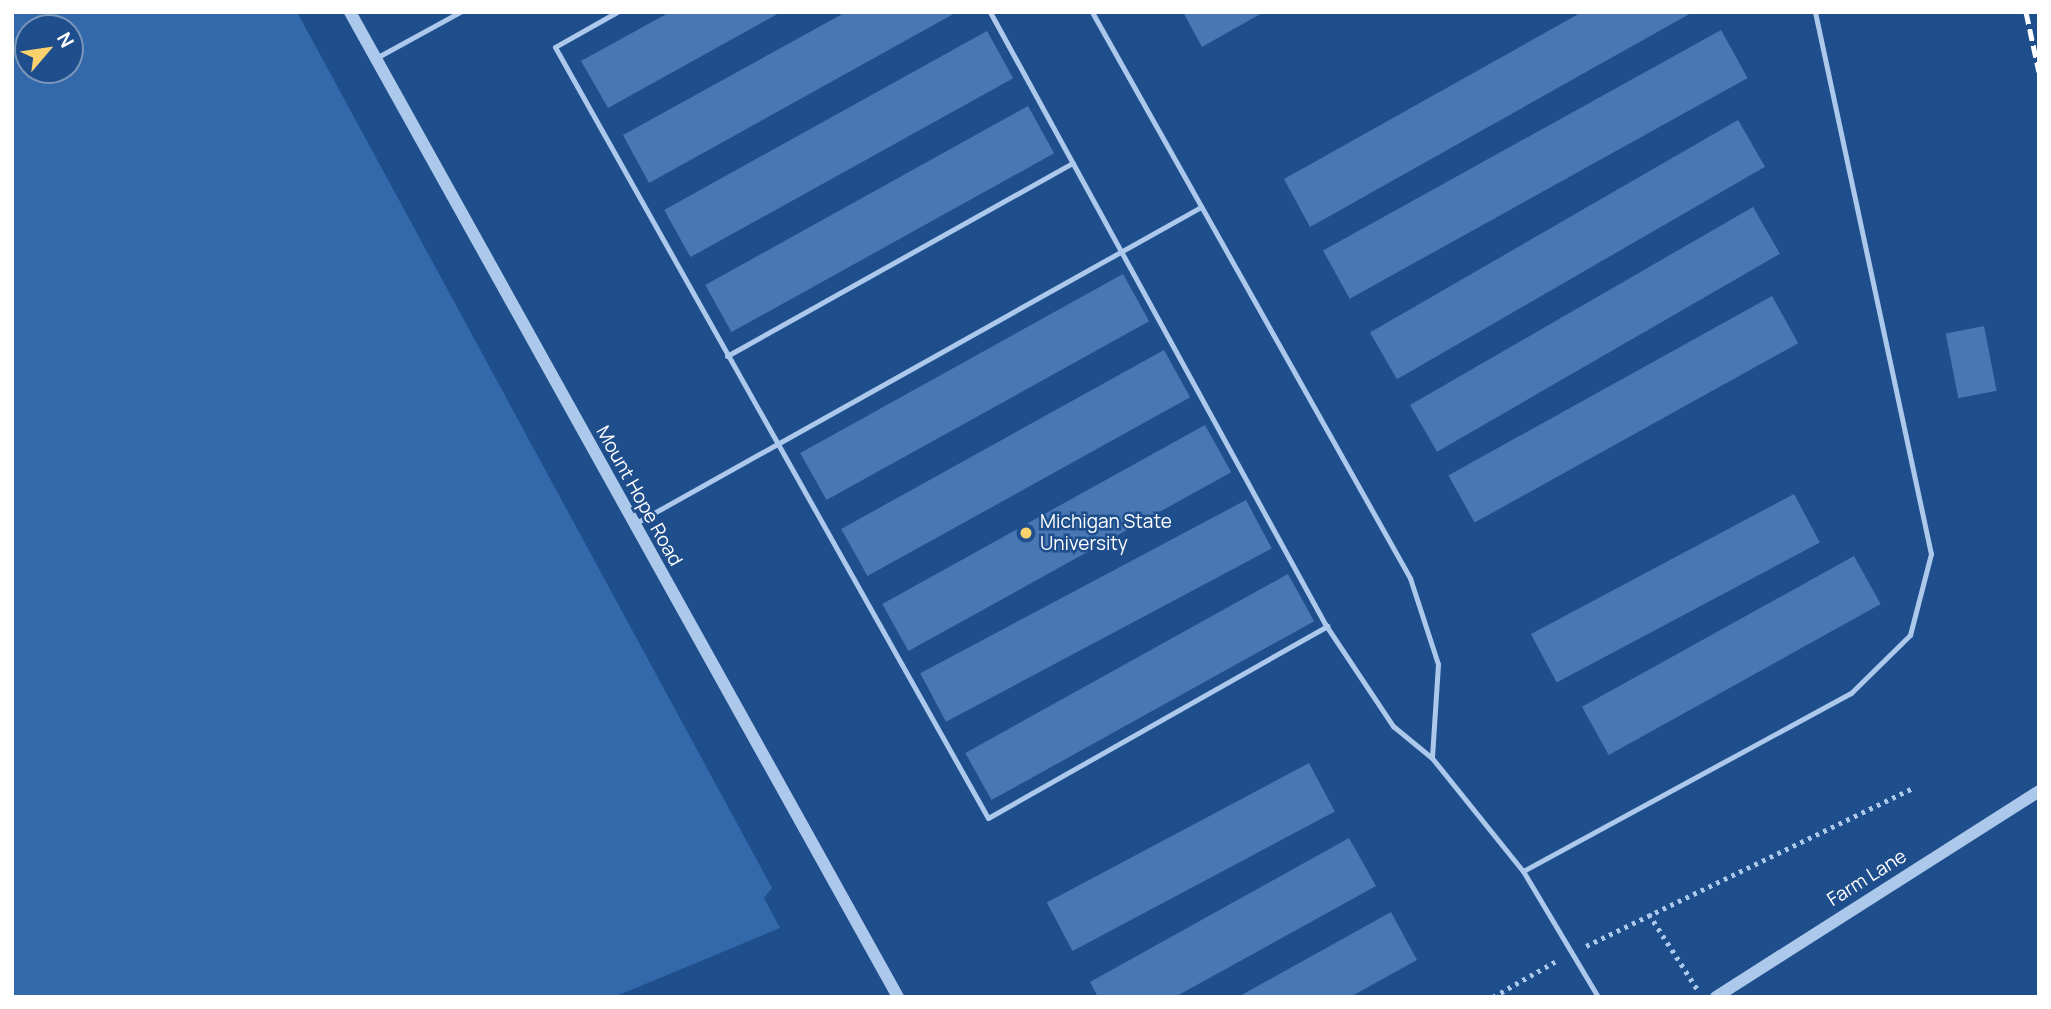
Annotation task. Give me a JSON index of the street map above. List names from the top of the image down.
{
  "streets": {
    "street": ["Mount Hope Road", "Farm Lane"]
  },
  "places": ["Michigan State University"],
  "north": "top right"
}
